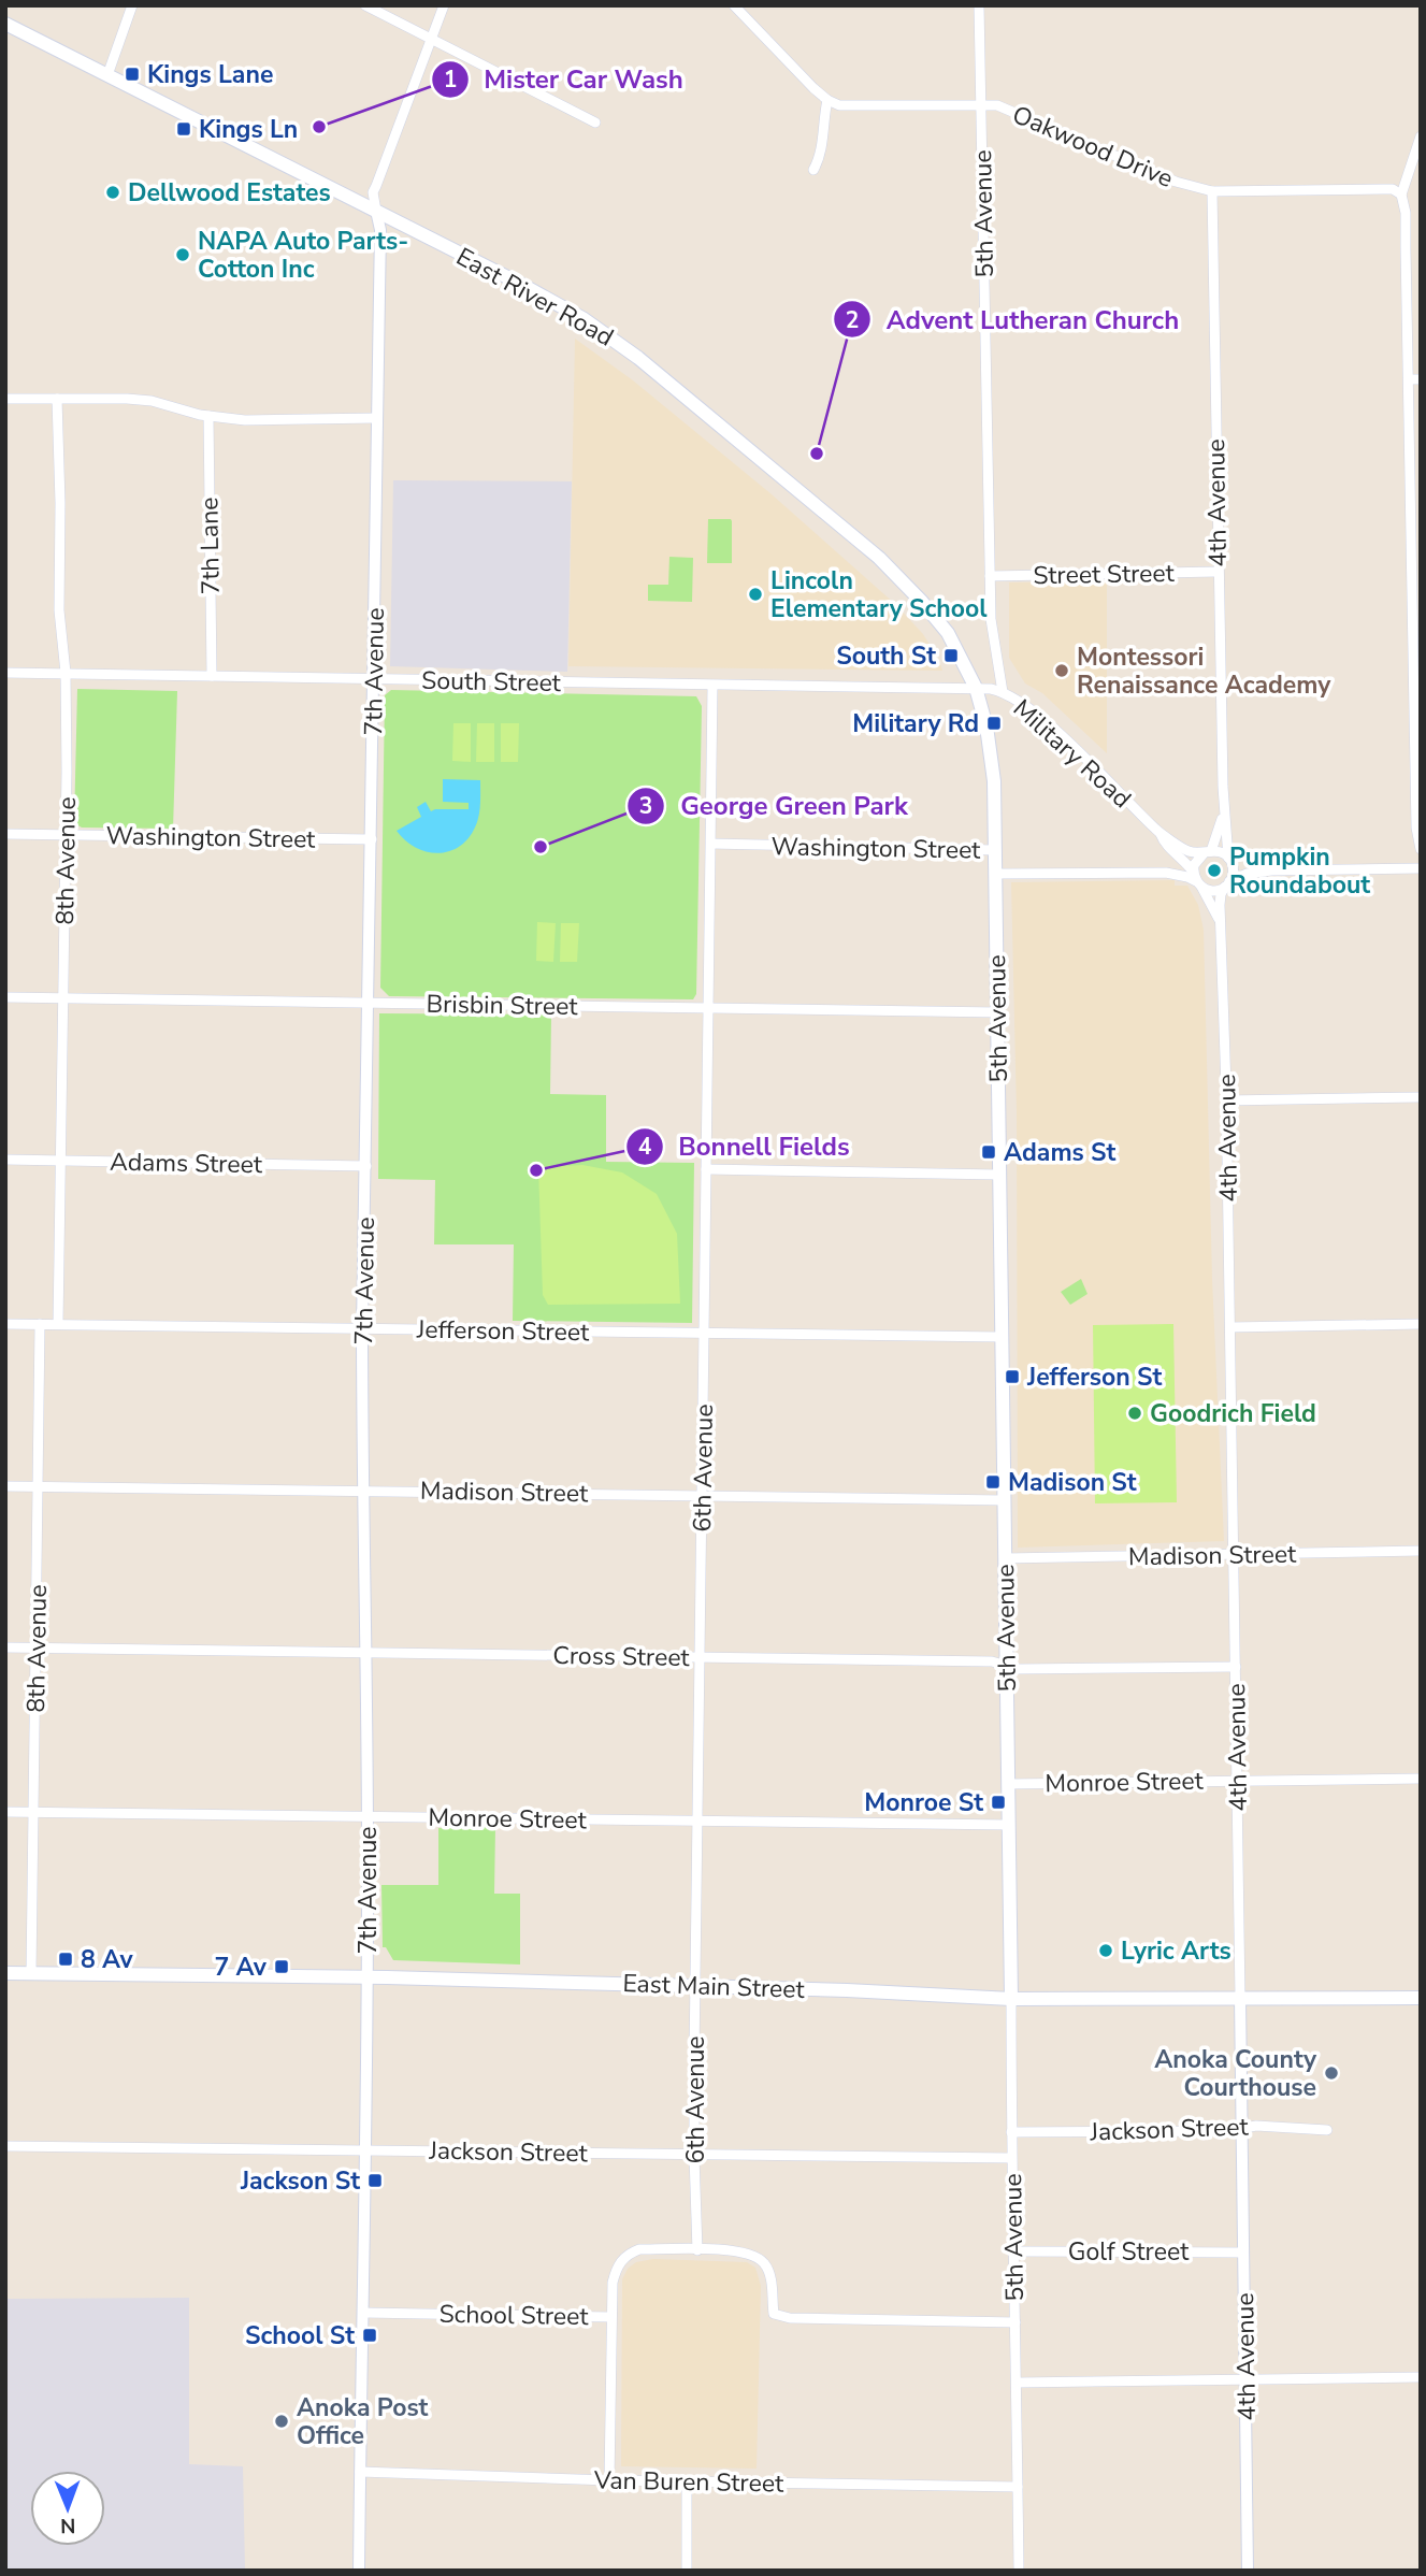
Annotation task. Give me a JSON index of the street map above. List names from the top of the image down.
{
  "streets": {
    "main road": ["5th Avenue", "East River Road", "East Main Street"],
    "street": [
      "Oakwood Drive",
      "4th Avenue",
      "7th Lane",
      "Street Street",
      "7th Avenue",
      "South Street",
      "Military Road",
      "Washington Street",
      "8th Avenue",
      "Brisbin Street",
      "Adams Street",
      "Jefferson Street",
      "6th Avenue",
      "Madison Street",
      "Cross Street",
      "Monroe Street",
      "Jackson Street",
      "Golf Street",
      "School Street",
      "Van Buren Street"
    ]
  },
  "crossings": [
    ["Oakwood Drive", "5th Avenue"],
    ["Oakwood Drive", "4th Avenue"],
    ["5th Avenue", "East River Road"],
    ["5th Avenue", "Street Street"],
    ["5th Avenue", "South Street"],
    ["5th Avenue", "Military Road"],
    ["5th Avenue", "Washington Street"],
    ["5th Avenue", "Brisbin Street"],
    ["5th Avenue", "Jefferson Street"],
    ["5th Avenue", "Madison Street"],
    ["5th Avenue", "Cross Street"],
    ["5th Avenue", "Monroe Street"],
    ["5th Avenue", "East Main Street"],
    ["5th Avenue", "Jackson Street"],
    ["5th Avenue", "Golf Street"],
    ["5th Avenue", "School Street"],
    ["5th Avenue", "Van Buren Street"],
    ["East River Road", "7th Avenue"],
    ["East River Road", "South Street"],
    ["East River Road", "Military Road"],
    ["4th Avenue", "Street Street"],
    ["4th Avenue", "Military Road"],
    ["4th Avenue", "Washington Street"],
    ["4th Avenue", "Madison Street"],
    ["4th Avenue", "Cross Street"],
    ["4th Avenue", "Monroe Street"],
    ["4th Avenue", "East Main Street"],
    ["4th Avenue", "Jackson Street"],
    ["4th Avenue", "Golf Street"],
    ["7th Lane", "South Street"],
    ["7th Avenue", "South Street"],
    ["7th Avenue", "Washington Street"],
    ["7th Avenue", "Brisbin Street"],
    ["7th Avenue", "Adams Street"],
    ["7th Avenue", "Jefferson Street"],
    ["7th Avenue", "Madison Street"],
    ["7th Avenue", "Cross Street"],
    ["7th Avenue", "Monroe Street"],
    ["7th Avenue", "East Main Street"],
    ["7th Avenue", "Jackson Street"],
    ["7th Avenue", "School Street"],
    ["7th Avenue", "Van Buren Street"],
    ["South Street", "Military Road"],
    ["South Street", "8th Avenue"],
    ["South Street", "6th Avenue"],
    ["Military Road", "Washington Street"],
    ["Washington Street", "8th Avenue"],
    ["Washington Street", "6th Avenue"],
    ["8th Avenue", "Brisbin Street"],
    ["8th Avenue", "Adams Street"],
    ["8th Avenue", "Jefferson Street"],
    ["8th Avenue", "Madison Street"],
    ["8th Avenue", "Cross Street"],
    ["8th Avenue", "Monroe Street"],
    ["8th Avenue", "East Main Street"],
    ["Brisbin Street", "6th Avenue"],
    ["Jefferson Street", "6th Avenue"],
    ["6th Avenue", "Madison Street"],
    ["6th Avenue", "Cross Street"],
    ["6th Avenue", "Monroe Street"],
    ["6th Avenue", "East Main Street"],
    ["6th Avenue", "Jackson Street"],
    ["6th Avenue", "School Street"]
  ],
  "places": {
    "transit": [
      "Kings Lane",
      "Kings Ln",
      "South St",
      "Military Rd",
      "Adams St",
      "Jefferson St",
      "Madison St",
      "Monroe St",
      "8 Av",
      "7 Av",
      "Jackson St",
      "School St"
    ],
    "other": [
      "Mister Car Wash",
      "Dellwood Estates",
      "NAPA Auto Parts- Cotton Inc",
      "Advent Lutheran Church",
      "Lincoln Elementary School",
      "Montessori Renaissance Academy",
      "George Green Park",
      "Pumpkin Roundabout",
      "Bonnell Fields",
      "Goodrich Field",
      "Lyric Arts",
      "Anoka County Courthouse",
      "Anoka Post Office"
    ]
  },
  "north": "bottom"
}
